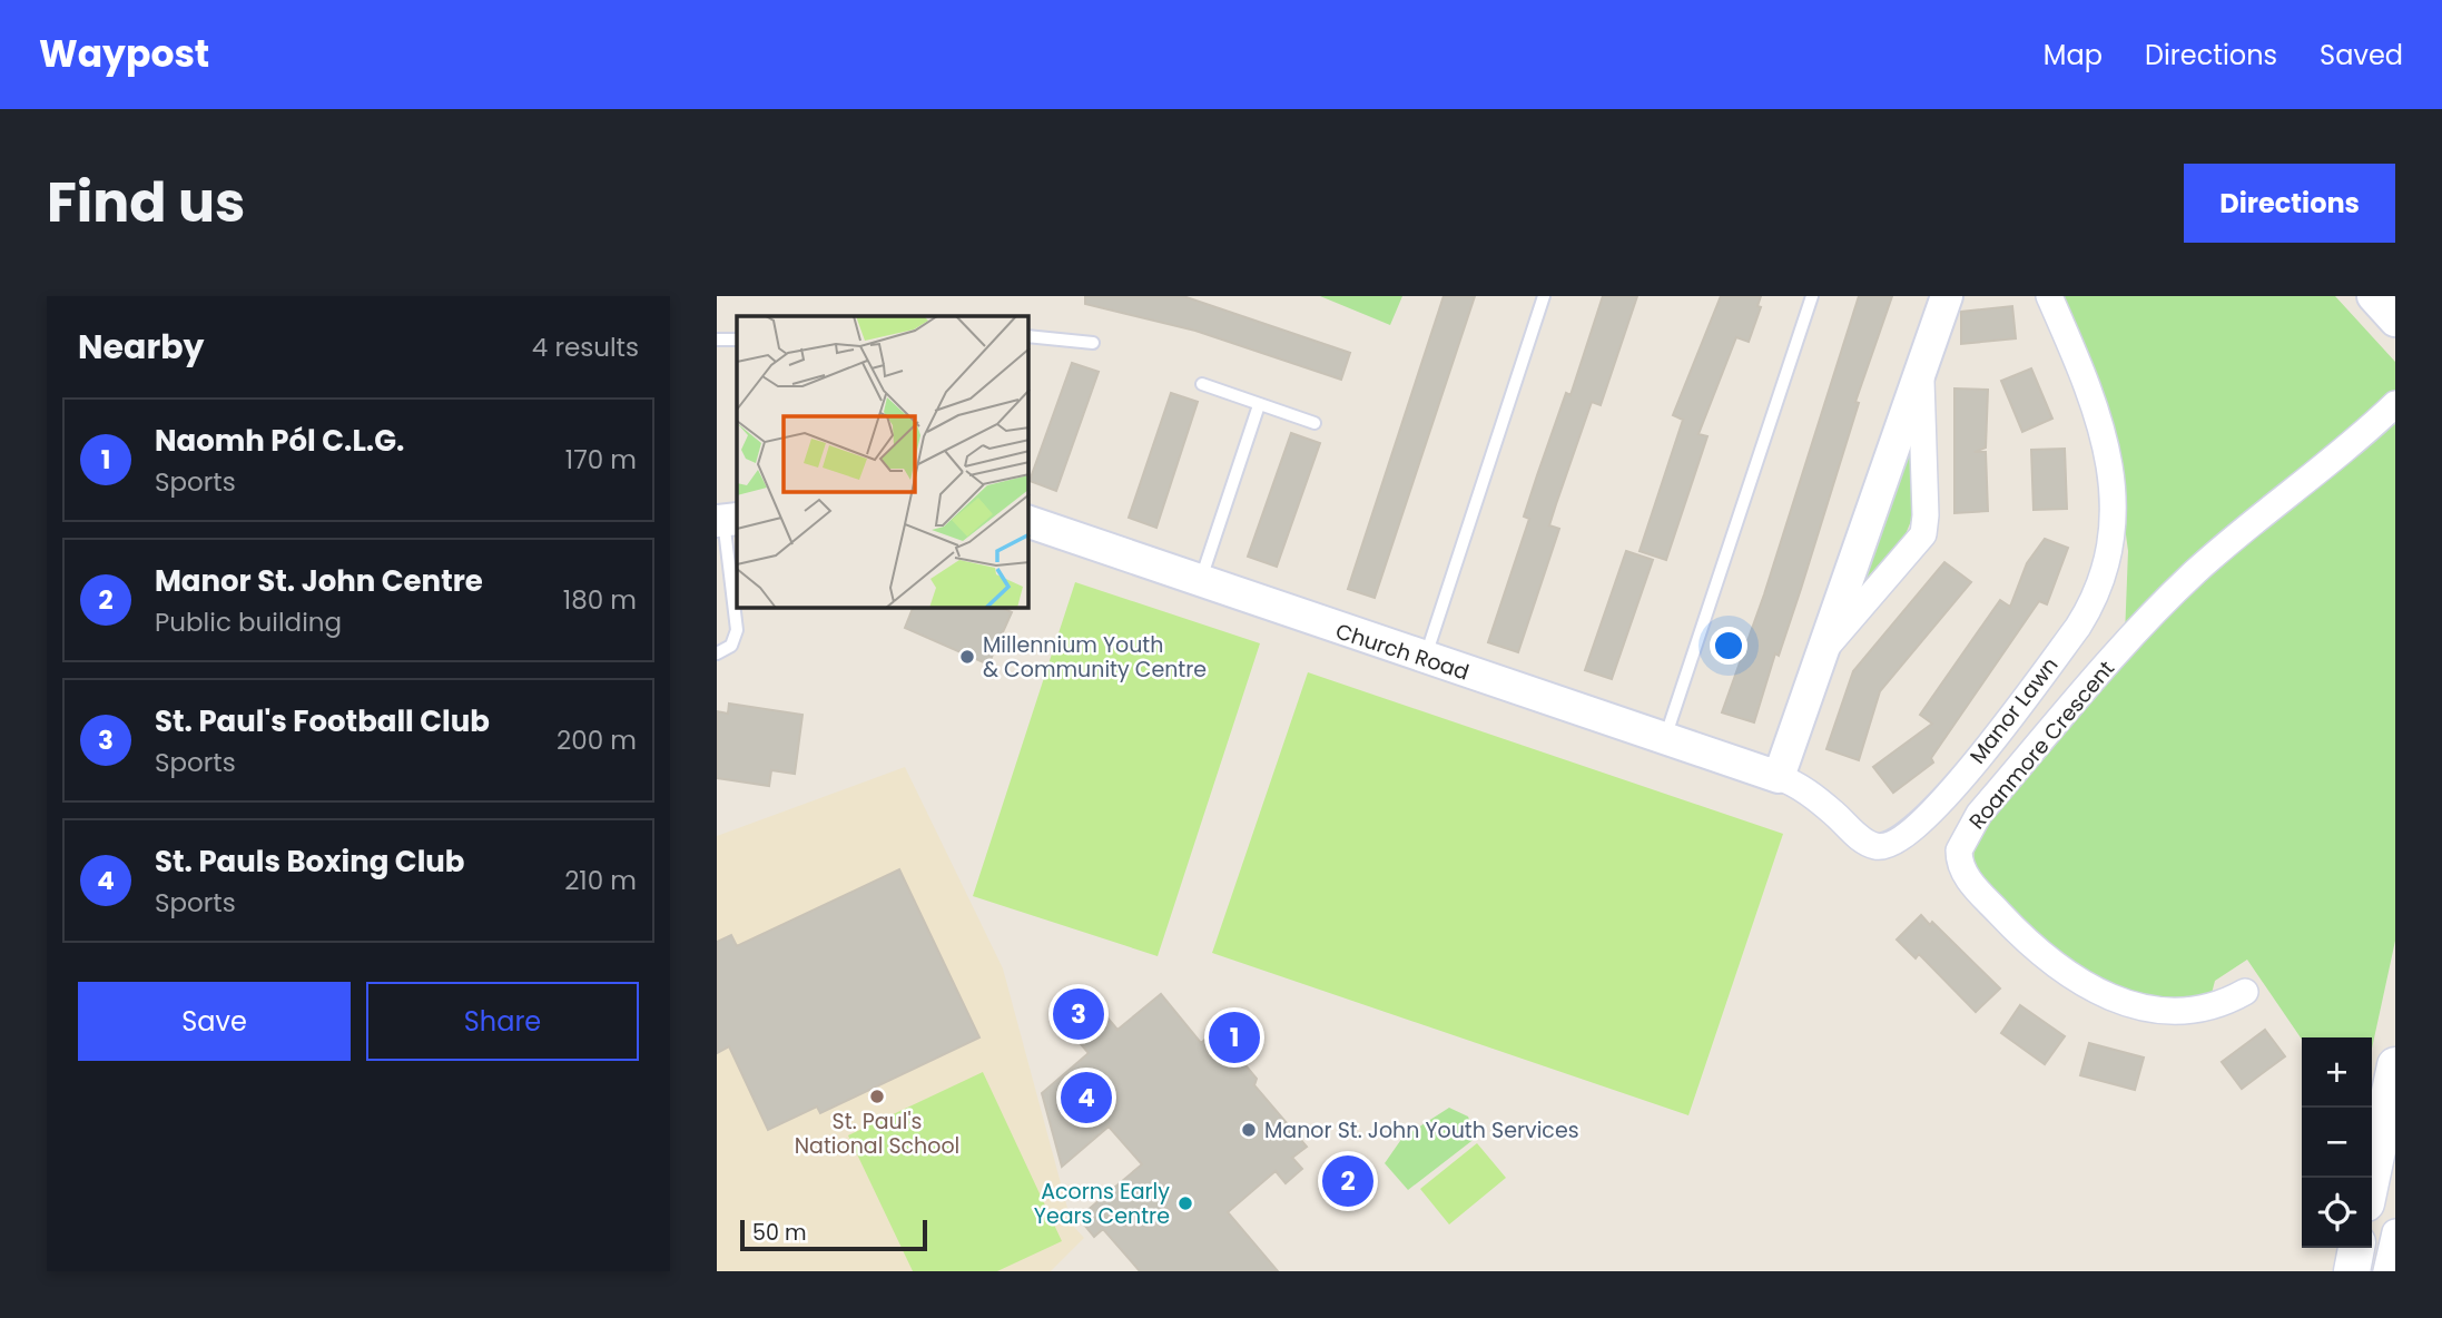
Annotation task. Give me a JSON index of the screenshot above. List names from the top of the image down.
{
  "streets": {
    "street": ["Church Road", "Manor Lawn", "Roanmore Crescent"]
  },
  "crossings": [
    ["Church Road", "Manor Lawn"]
  ],
  "places": [
    "Millennium Youth & Community Centre",
    "St. Paul's National School",
    "Manor St. John Youth Services",
    "Acorns Early Years Centre"
  ],
  "scale_bar": "50 m",
  "page": {
    "header": "Waypost",
    "nav": ["Map", "Directions", "Saved"],
    "title": "Find us",
    "buttons": [
      "Directions",
      ["Save", "Share"]
    ],
    "heading": ["Nearby", "4 results"],
    "list": [
      {
        "mark": "1",
        "name": "Naomh Pól C.L.G.",
        "note": "Sports",
        "value": "170 m"
      },
      {
        "mark": "2",
        "name": "Manor St. John Centre",
        "note": "Public building",
        "value": "180 m"
      },
      {
        "mark": "3",
        "name": "St. Paul's Football Club",
        "note": "Sports",
        "value": "200 m"
      },
      {
        "mark": "4",
        "name": "St. Pauls Boxing Club",
        "note": "Sports",
        "value": "210 m"
      }
    ],
    "pins": [
      "3",
      "1",
      "4",
      "2"
    ],
    "map_buttons": ["+", "−"],
    "scale": "50 m"
  }
}
